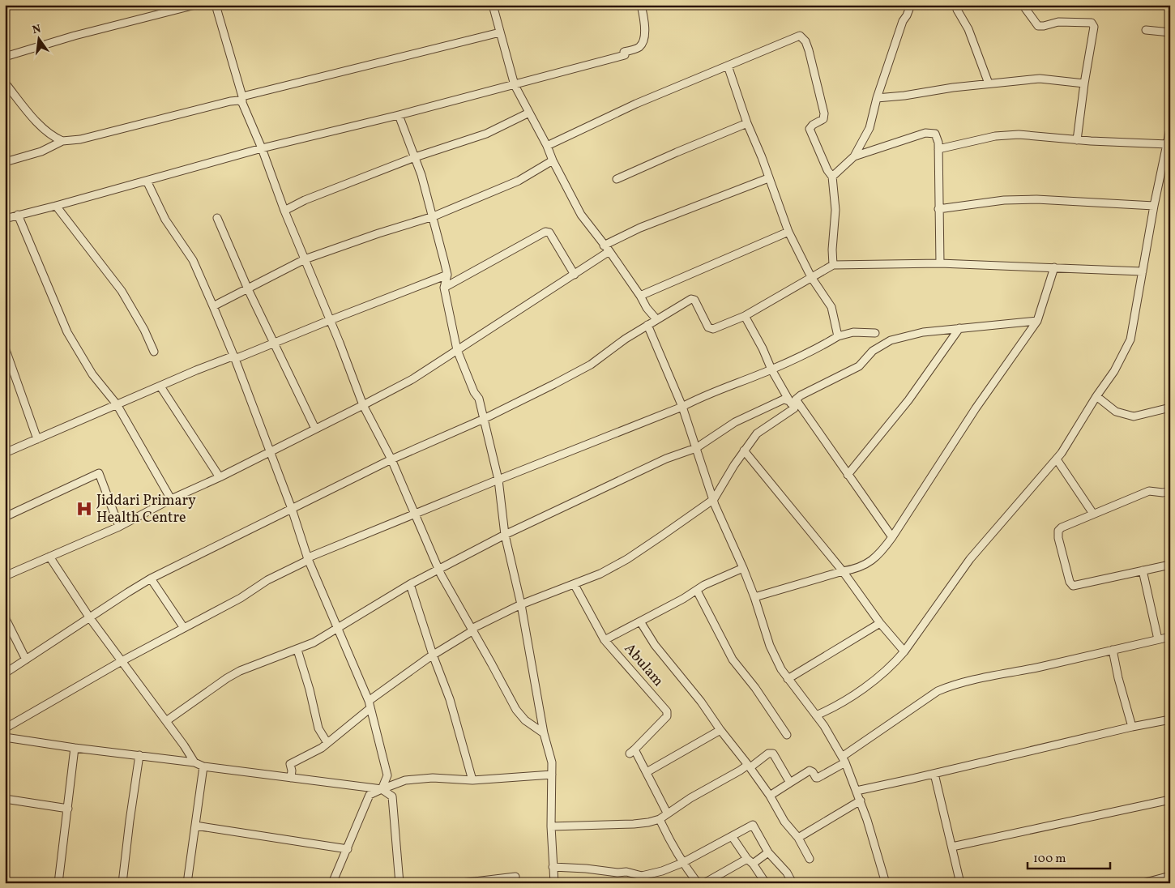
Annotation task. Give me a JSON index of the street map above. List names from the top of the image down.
{
  "streets": {
    "street": ["Abulam"]
  },
  "places": {
    "hospital": ["Jiddari Primary Health Centre"]
  },
  "scale_bar": "100 m",
  "north": "top"
}
